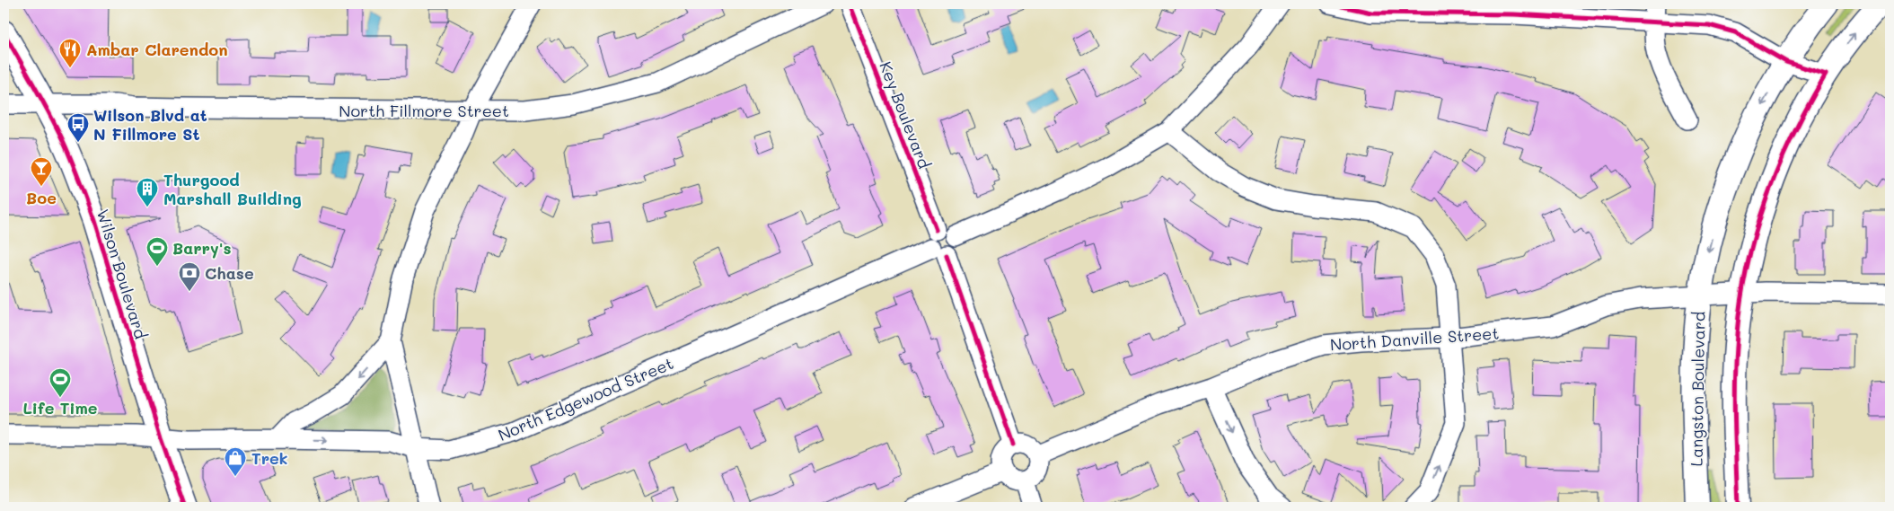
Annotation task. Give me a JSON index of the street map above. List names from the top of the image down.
{
  "streets": {
    "main road": ["Wilson Boulevard", "Langston Boulevard"],
    "street": [
      "North Fillmore Street",
      "Key Boulevard",
      "North Danville Street",
      "North Edgewood Street"
    ]
  },
  "crossings": [
    ["North Fillmore Street", "Wilson Boulevard"],
    ["Key Boulevard", "North Danville Street"],
    ["Key Boulevard", "North Edgewood Street"],
    ["Wilson Boulevard", "North Edgewood Street"],
    ["North Danville Street", "Langston Boulevard"]
  ],
  "places": {
    "restaurant": ["Ambar Clarendon"],
    "bus stop": ["Wilson Blvd at N Fillmore St"],
    "bar": ["Boe"],
    "building": ["Thurgood Marshall Building"],
    "sports": ["Barry's", "Life Time"],
    "bank": ["Chase"],
    "shop": ["Trek"]
  }
}
